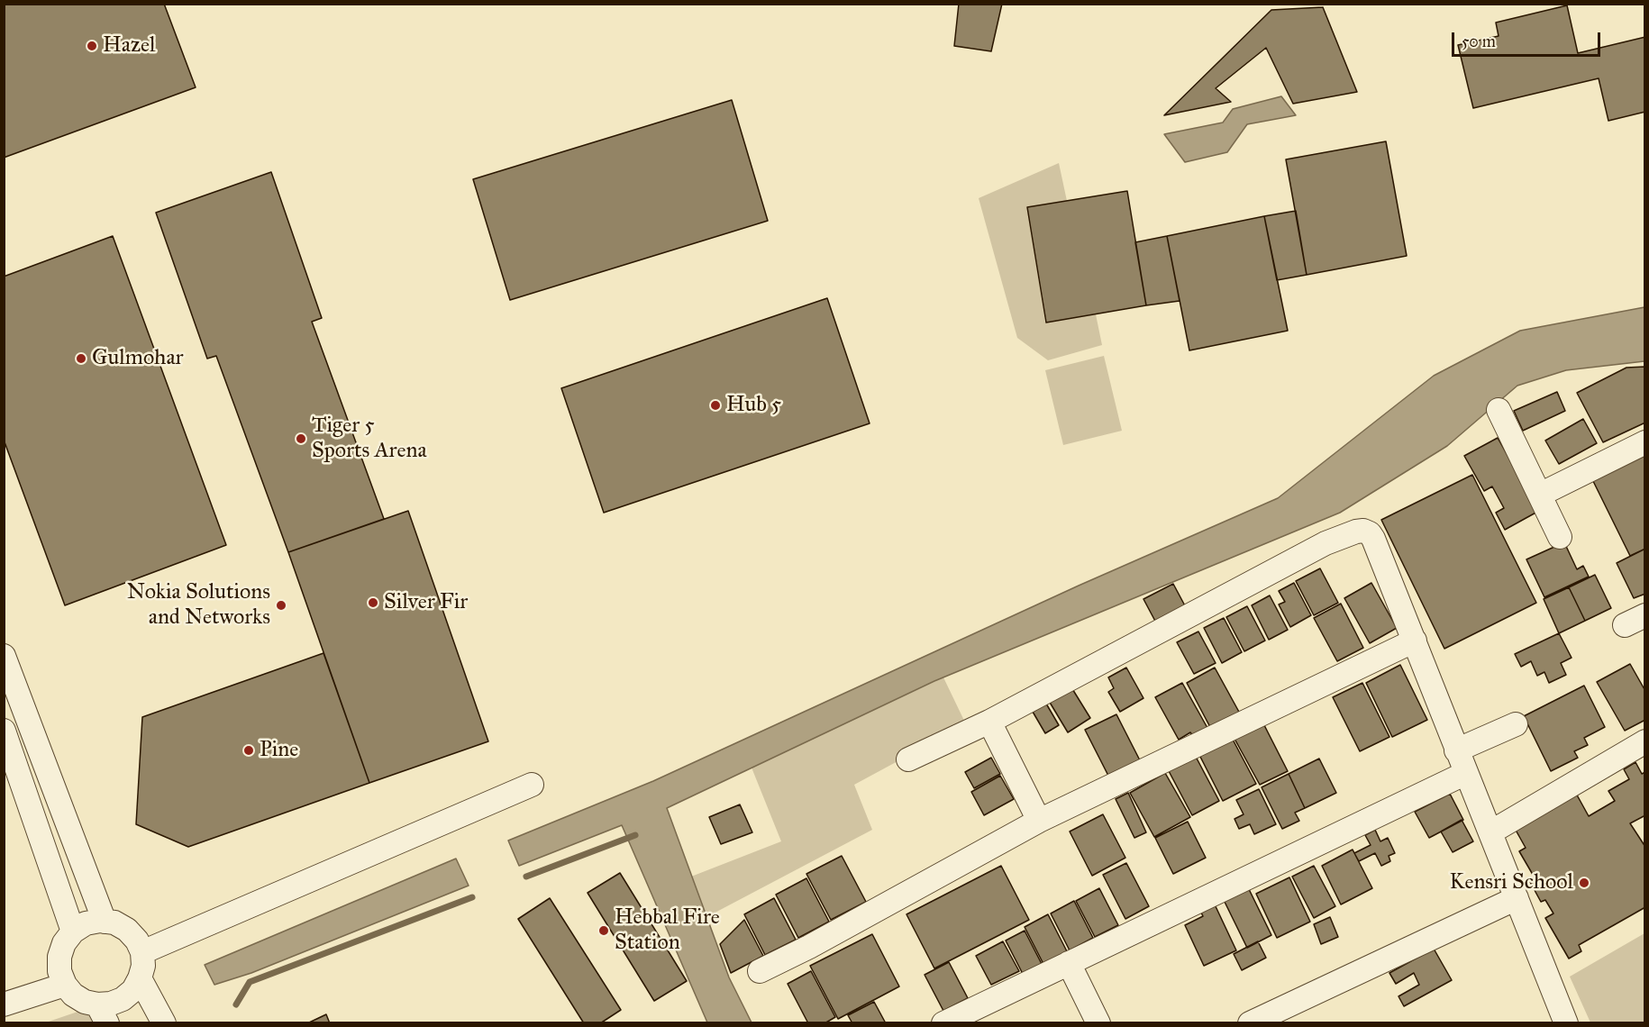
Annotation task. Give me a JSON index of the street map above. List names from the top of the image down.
{
  "places": [
    "Hazel",
    "Gulmohar",
    "Hub 5",
    "Tiger 5 Sports Arena",
    "Silver Fir",
    "Nokia Solutions and Networks",
    "Pine",
    "Kensri School",
    "Hebbal Fire Station"
  ],
  "scale_bar": "50 m"
}
